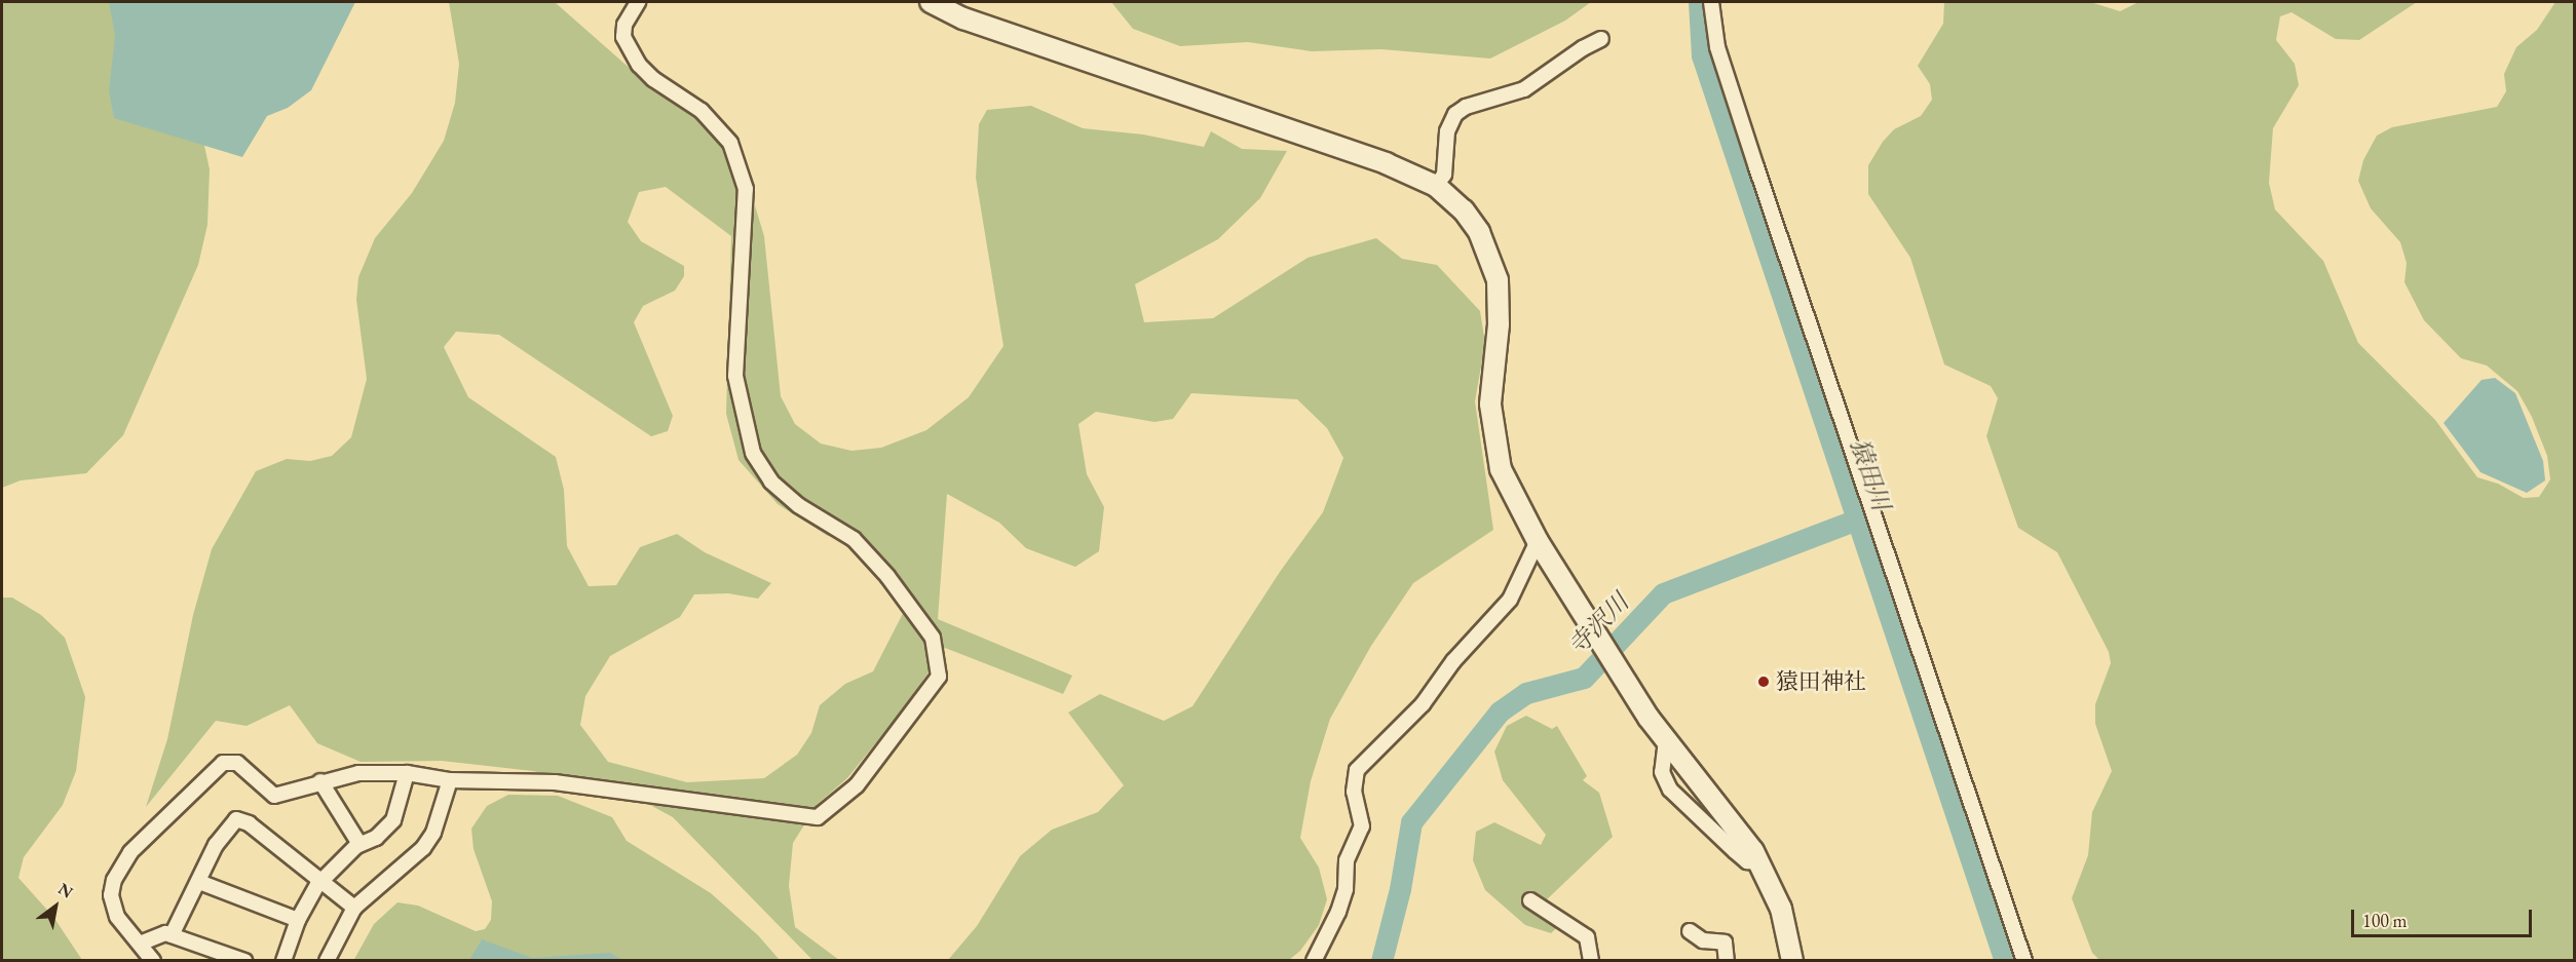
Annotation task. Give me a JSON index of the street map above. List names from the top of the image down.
{
  "water": ["猿田川", "寺沢川"],
  "places": ["猿田神社"],
  "scale_bar": "100 m",
  "north": "top right"
}
